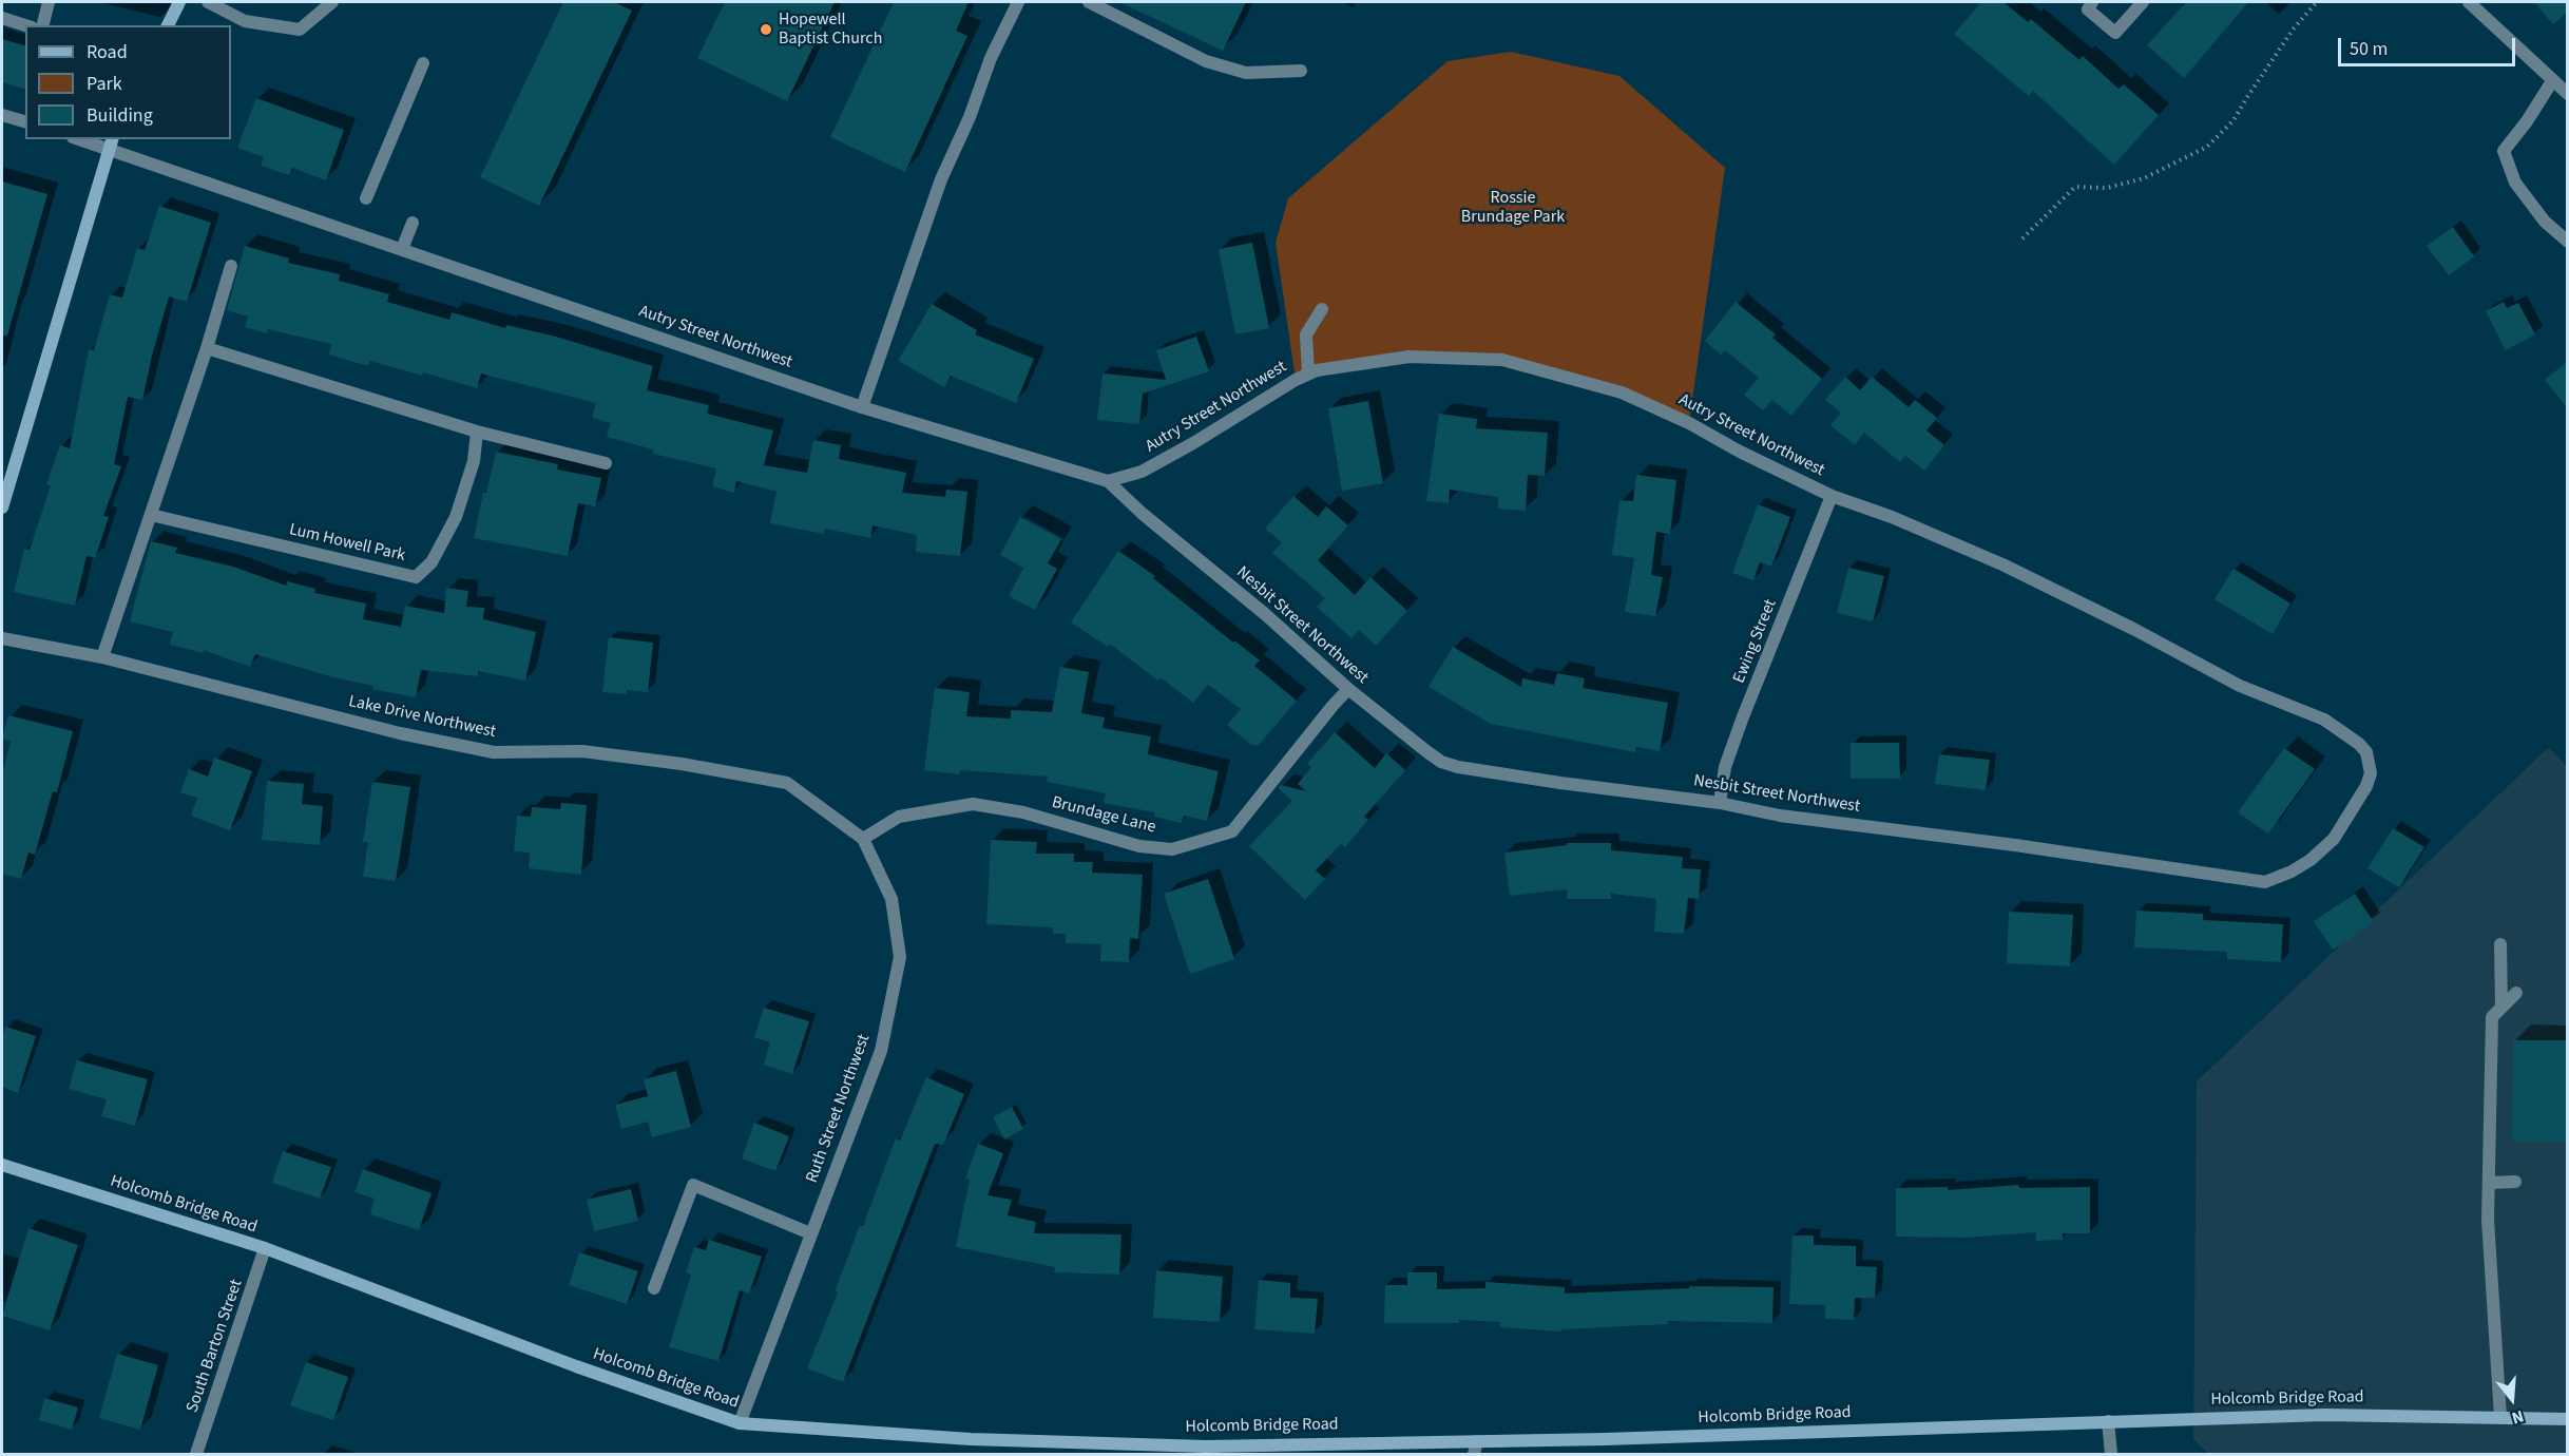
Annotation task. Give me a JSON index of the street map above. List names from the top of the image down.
{
  "streets": {
    "street": [
      "Autry Street Northwest",
      "Lum Howell Park",
      "Nesbit Street Northwest",
      "Ewing Street",
      "Lake Drive Northwest",
      "Brundage Lane",
      "Ruth Street Northwest",
      "Holcomb Bridge Road",
      "South Barton Street"
    ]
  },
  "crossings": [
    ["Autry Street Northwest", "Nesbit Street Northwest"],
    ["Autry Street Northwest", "Ewing Street"],
    ["Nesbit Street Northwest", "Ewing Street"],
    ["Nesbit Street Northwest", "Brundage Lane"],
    ["Lake Drive Northwest", "Ruth Street Northwest"],
    ["Brundage Lane", "Ruth Street Northwest"],
    ["Ruth Street Northwest", "Holcomb Bridge Road"],
    ["Holcomb Bridge Road", "South Barton Street"]
  ],
  "parks": ["Rossie Brundage Park"],
  "places": ["Hopewell Baptist Church"],
  "legend": ["Road", "Park", "Building"],
  "scale_bar": "50 m",
  "north": "bottom"
}
